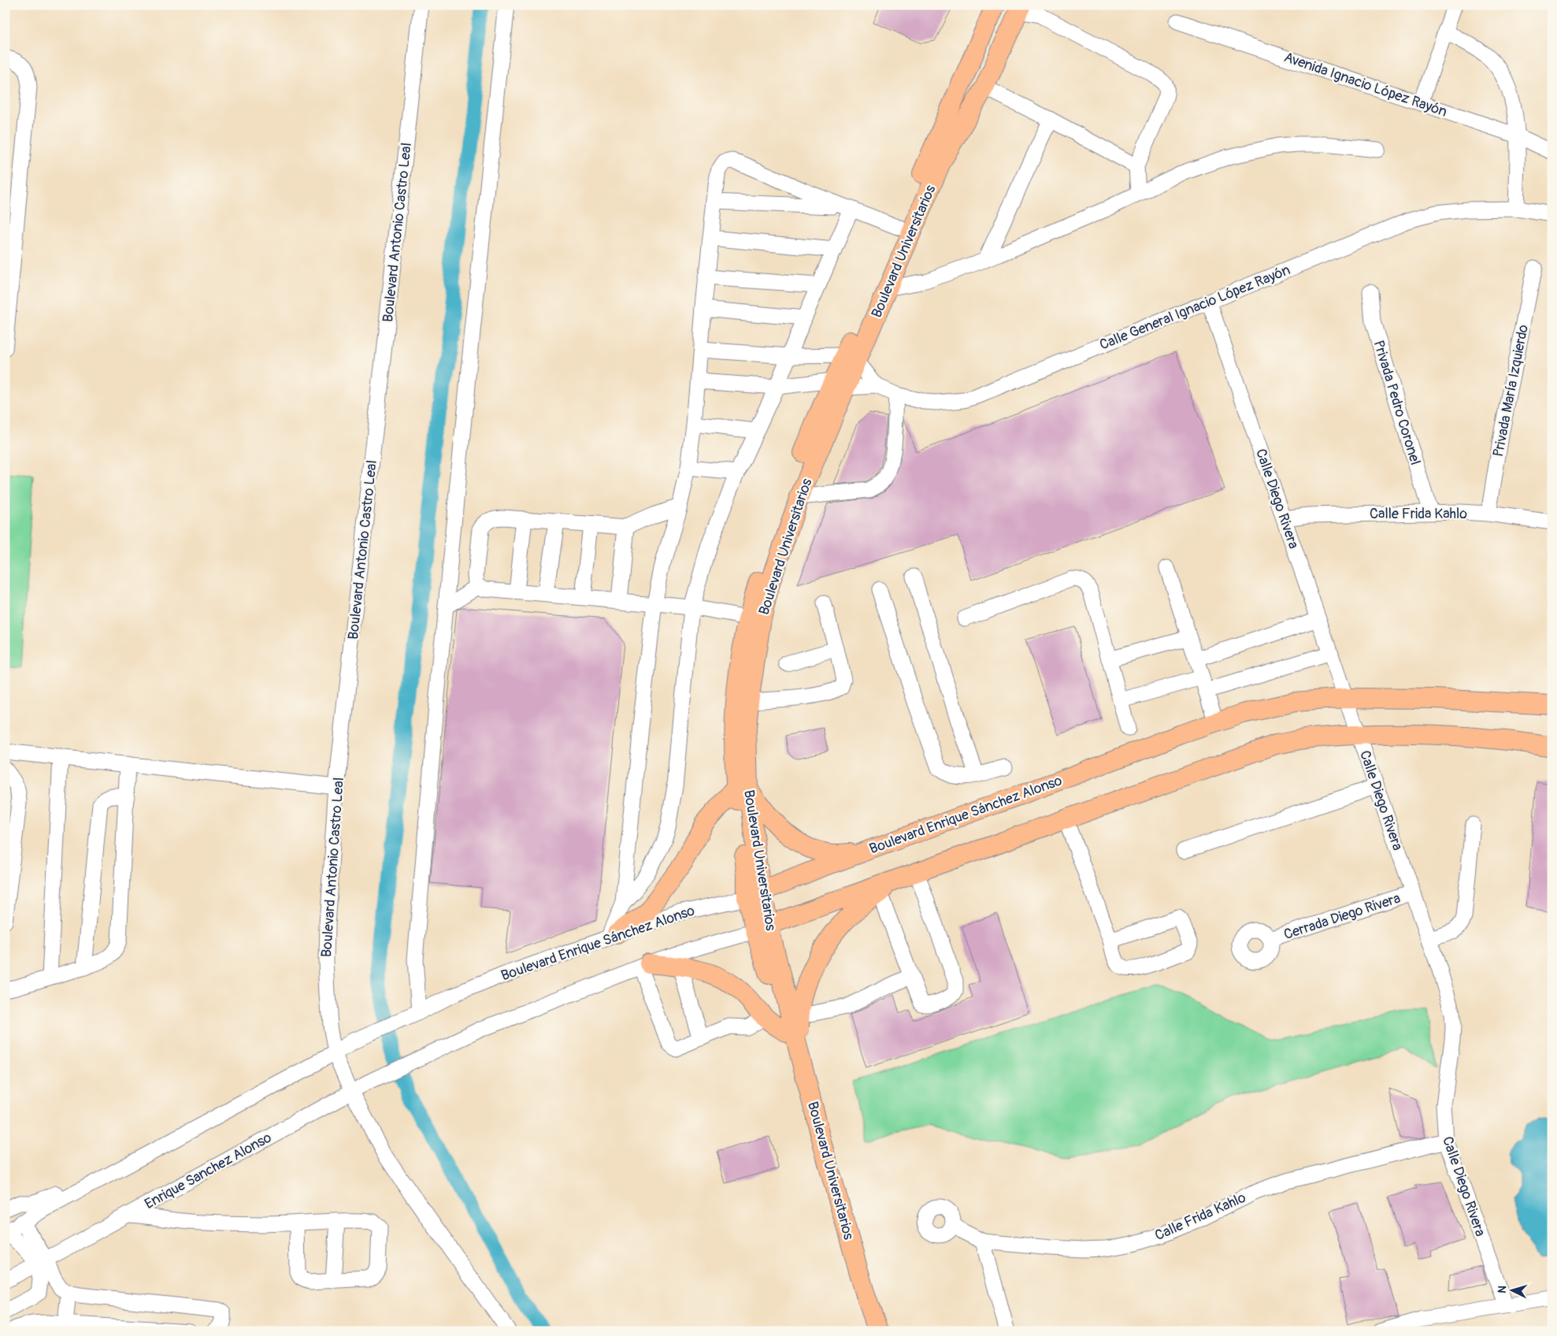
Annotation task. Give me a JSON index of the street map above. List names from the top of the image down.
{
  "streets": {
    "main road": ["Boulevard Universitarios", "Boulevard Enrique Sánchez Alonso"],
    "street": [
      "Avenida Ignacio López Rayón",
      "Boulevard Antonio Castro Leal",
      "Calle General Ignacio López Rayón",
      "Privada María Izquierdo",
      "Privada Pedro Coronel",
      "Calle Diego Rivera",
      "Calle Frida Kahlo",
      "Cerrada Diego Rivera",
      "Enrique Sanchez Alonso"
    ]
  },
  "crossings": [
    ["Boulevard Antonio Castro Leal", "Boulevard Enrique Sánchez Alonso"],
    ["Boulevard Antonio Castro Leal", "Enrique Sanchez Alonso"],
    ["Boulevard Universitarios", "Boulevard Enrique Sánchez Alonso"],
    ["Calle General Ignacio López Rayón", "Calle Diego Rivera"],
    ["Privada María Izquierdo", "Calle Frida Kahlo"],
    ["Privada Pedro Coronel", "Calle Frida Kahlo"],
    ["Calle Diego Rivera", "Calle Frida Kahlo"],
    ["Calle Diego Rivera", "Boulevard Enrique Sánchez Alonso"],
    ["Calle Diego Rivera", "Cerrada Diego Rivera"]
  ],
  "north": "left"
}
